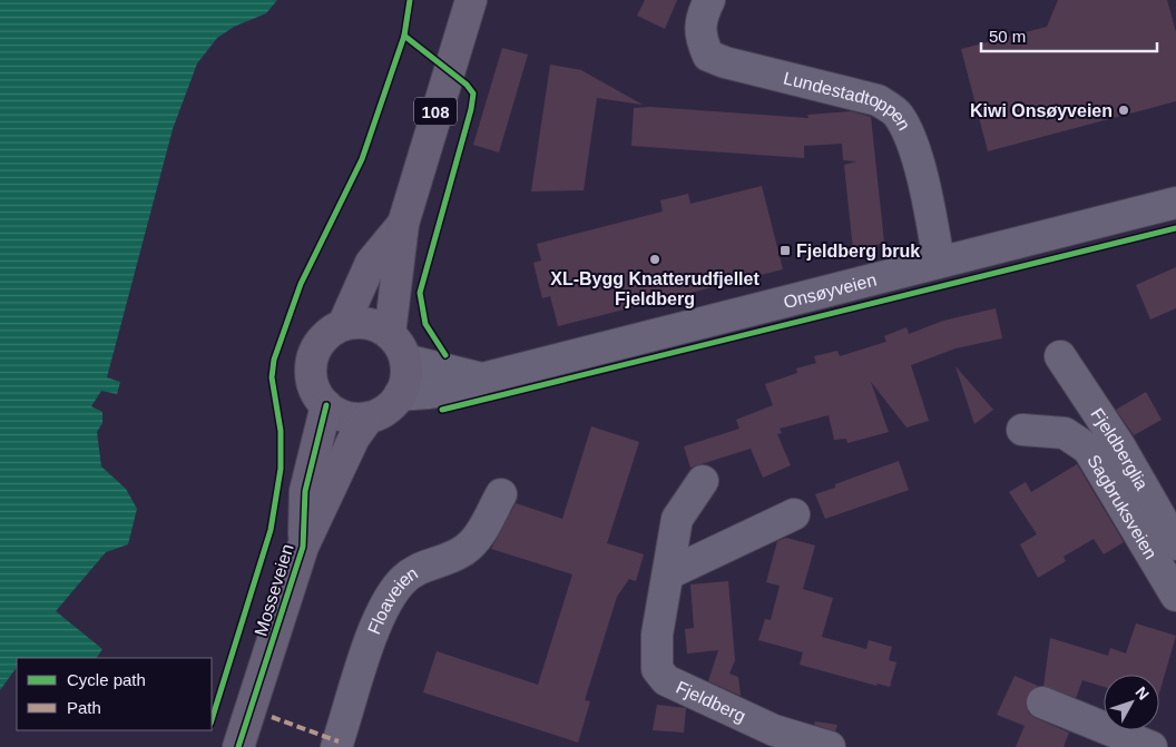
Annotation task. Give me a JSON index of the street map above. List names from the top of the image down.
{
  "streets": {
    "main road": ["108", "Mosseveien"],
    "street": [
      "Lundestadtoppen",
      "Onsøyveien",
      "Fjeldberglia",
      "Sagbruksveien",
      "Floaveien",
      "Fjeldberg"
    ]
  },
  "crossings": [
    ["Lundestadtoppen", "Onsøyveien"],
    ["108", "Onsøyveien"],
    ["108", "Mosseveien"],
    ["Onsøyveien", "Mosseveien"]
  ],
  "places": {
    "other": ["Kiwi Onsøyveien", "XL-Bygg Knatterudfjellet Fjeldberg"],
    "transit": ["Fjeldberg bruk"]
  },
  "legend": ["Cycle path", "Path"],
  "scale_bar": "50 m",
  "north": "top right"
}
